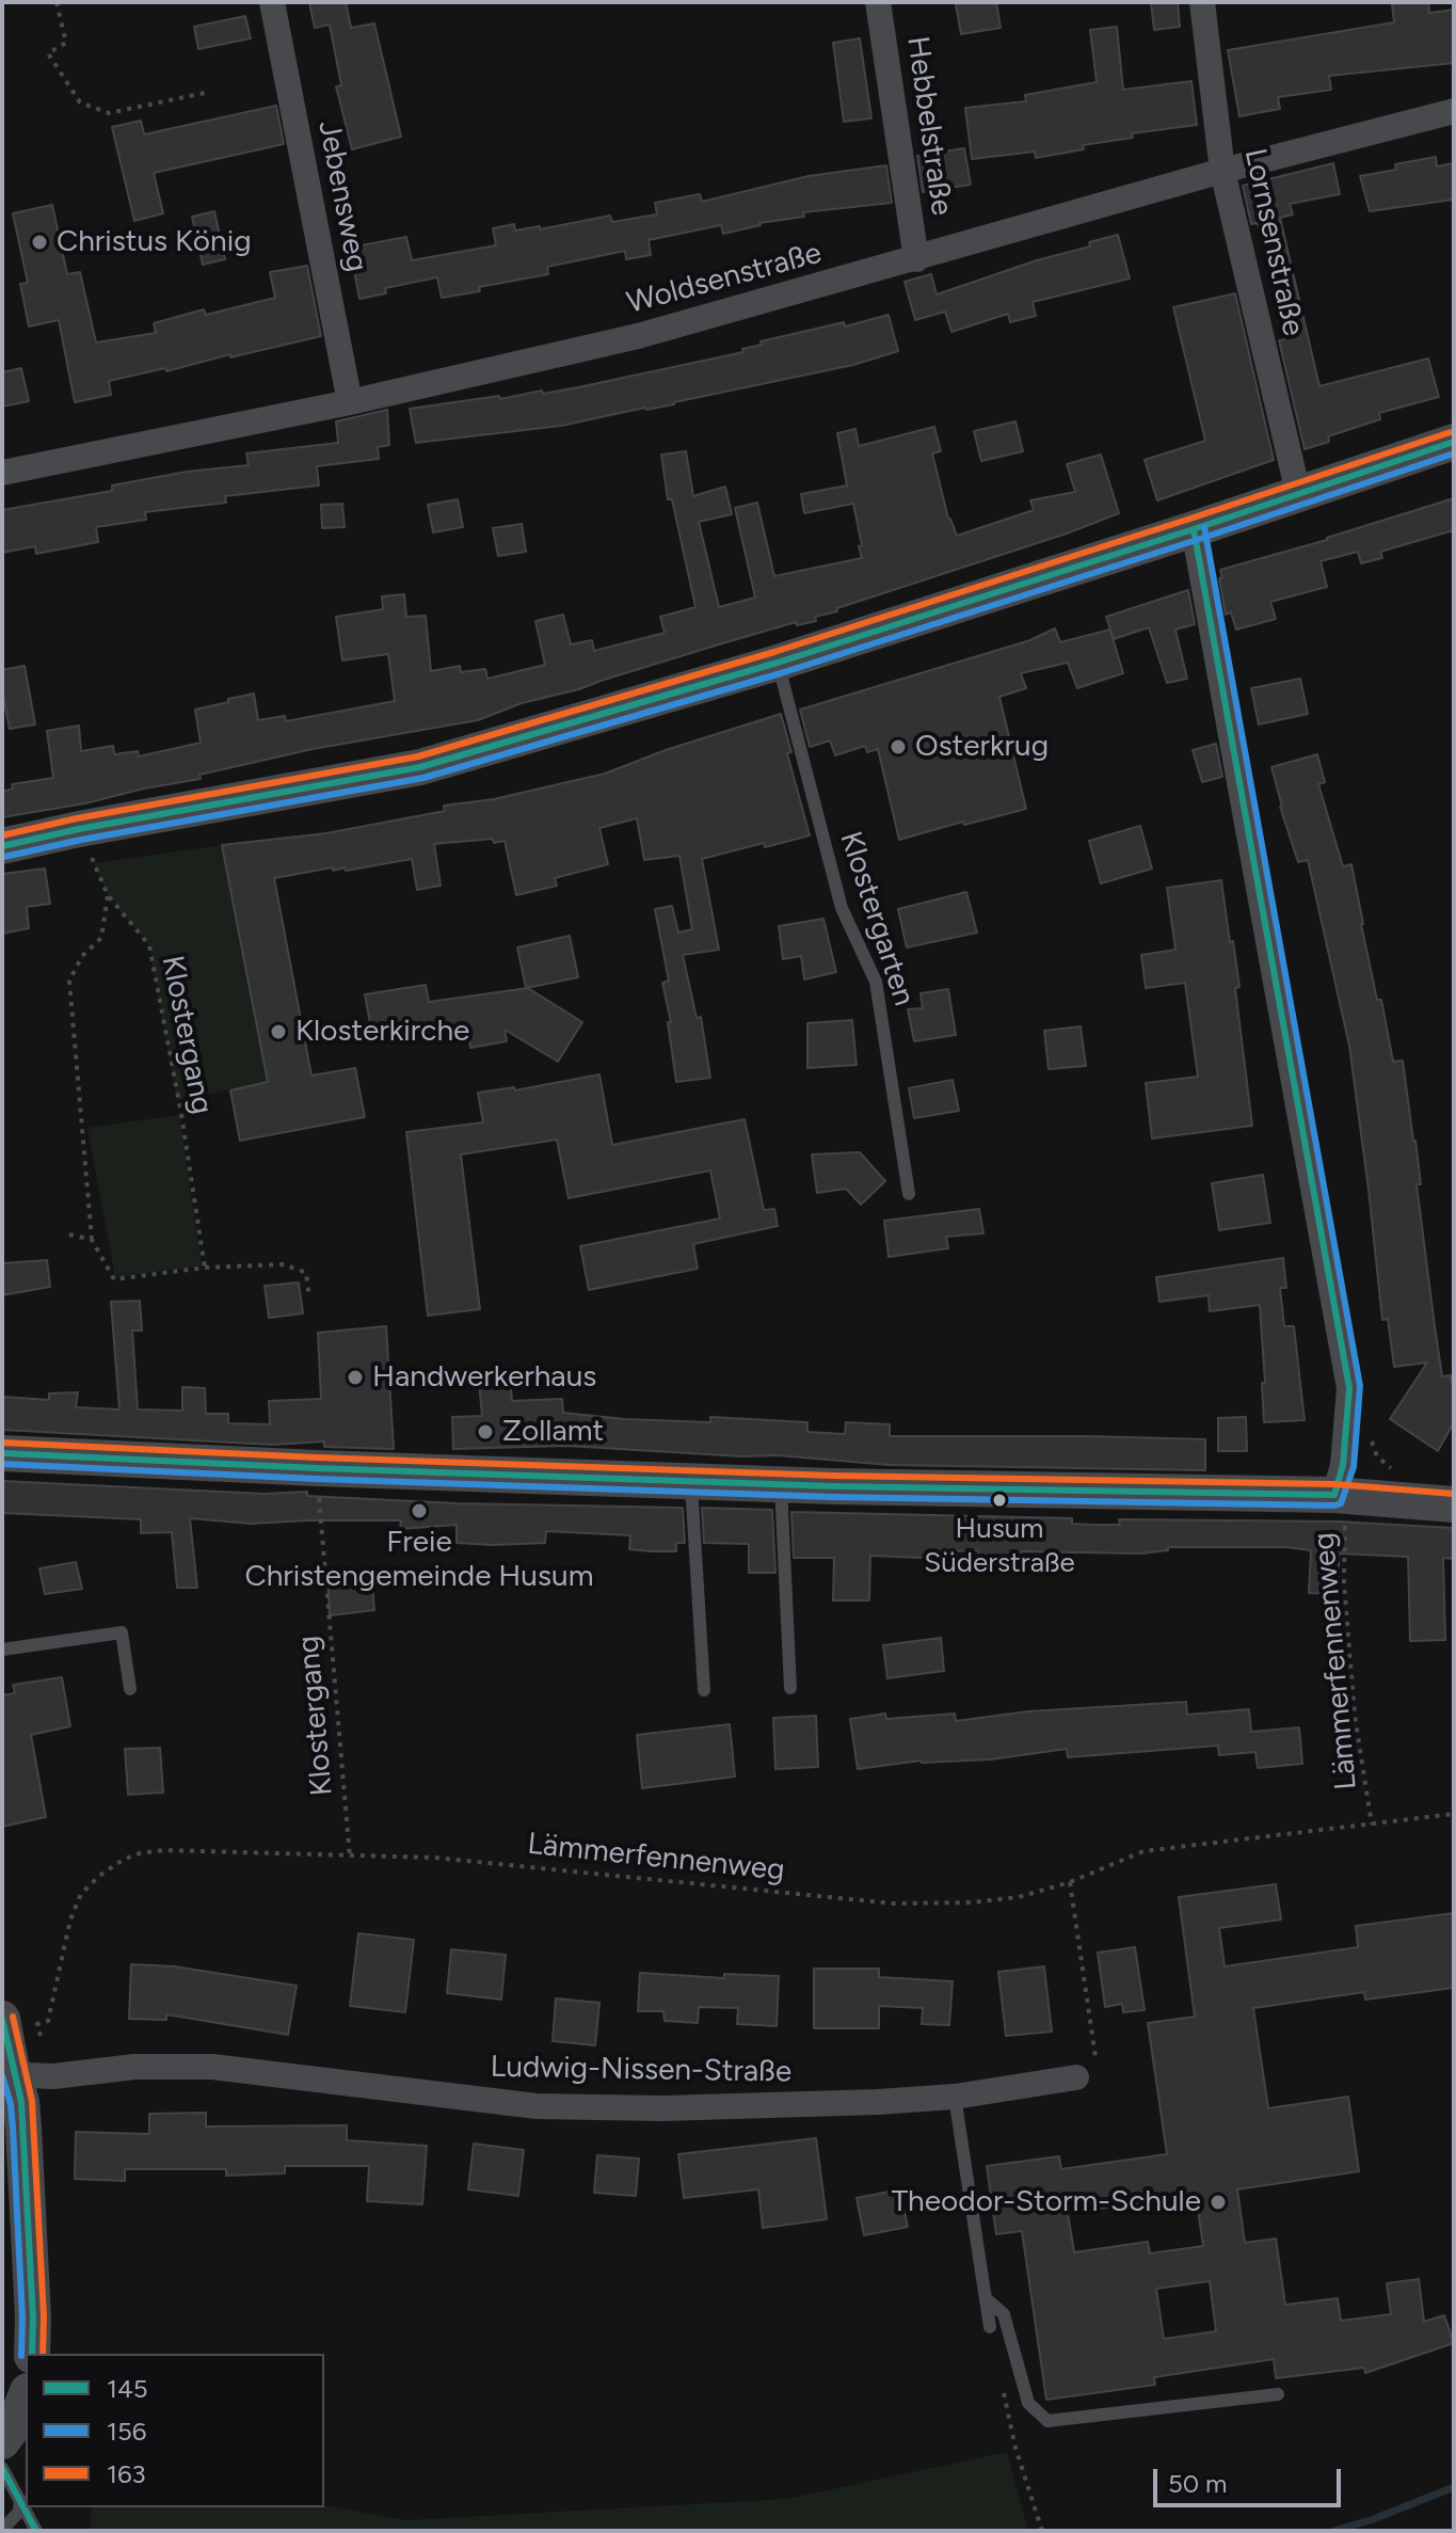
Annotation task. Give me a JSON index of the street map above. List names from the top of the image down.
{
  "streets": {
    "street": [
      "Hebbelstraße",
      "Jebensweg",
      "Lornsenstraße",
      "Woldsenstraße",
      "Ludwig-Nissen-Straße"
    ],
    "lane": ["Klostergarten"],
    "path": ["Klostergang", "Lämmerfennenweg"]
  },
  "crossings": [
    ["Hebbelstraße", "Woldsenstraße"],
    ["Jebensweg", "Woldsenstraße"],
    ["Lornsenstraße", "Woldsenstraße"],
    ["Klostergang", "Lämmerfennenweg"]
  ],
  "places": [
    "Christus König",
    "Osterkrug",
    "Klosterkirche",
    "Handwerkerhaus",
    "Zollamt",
    "Husum Süderstraße",
    "Freie Christengemeinde Husum",
    "Theodor-Storm-Schule"
  ],
  "lines": ["transit line 163", "transit line 145", "transit line 156"],
  "legend": ["145", "156", "163"],
  "scale_bar": "50 m"
}
